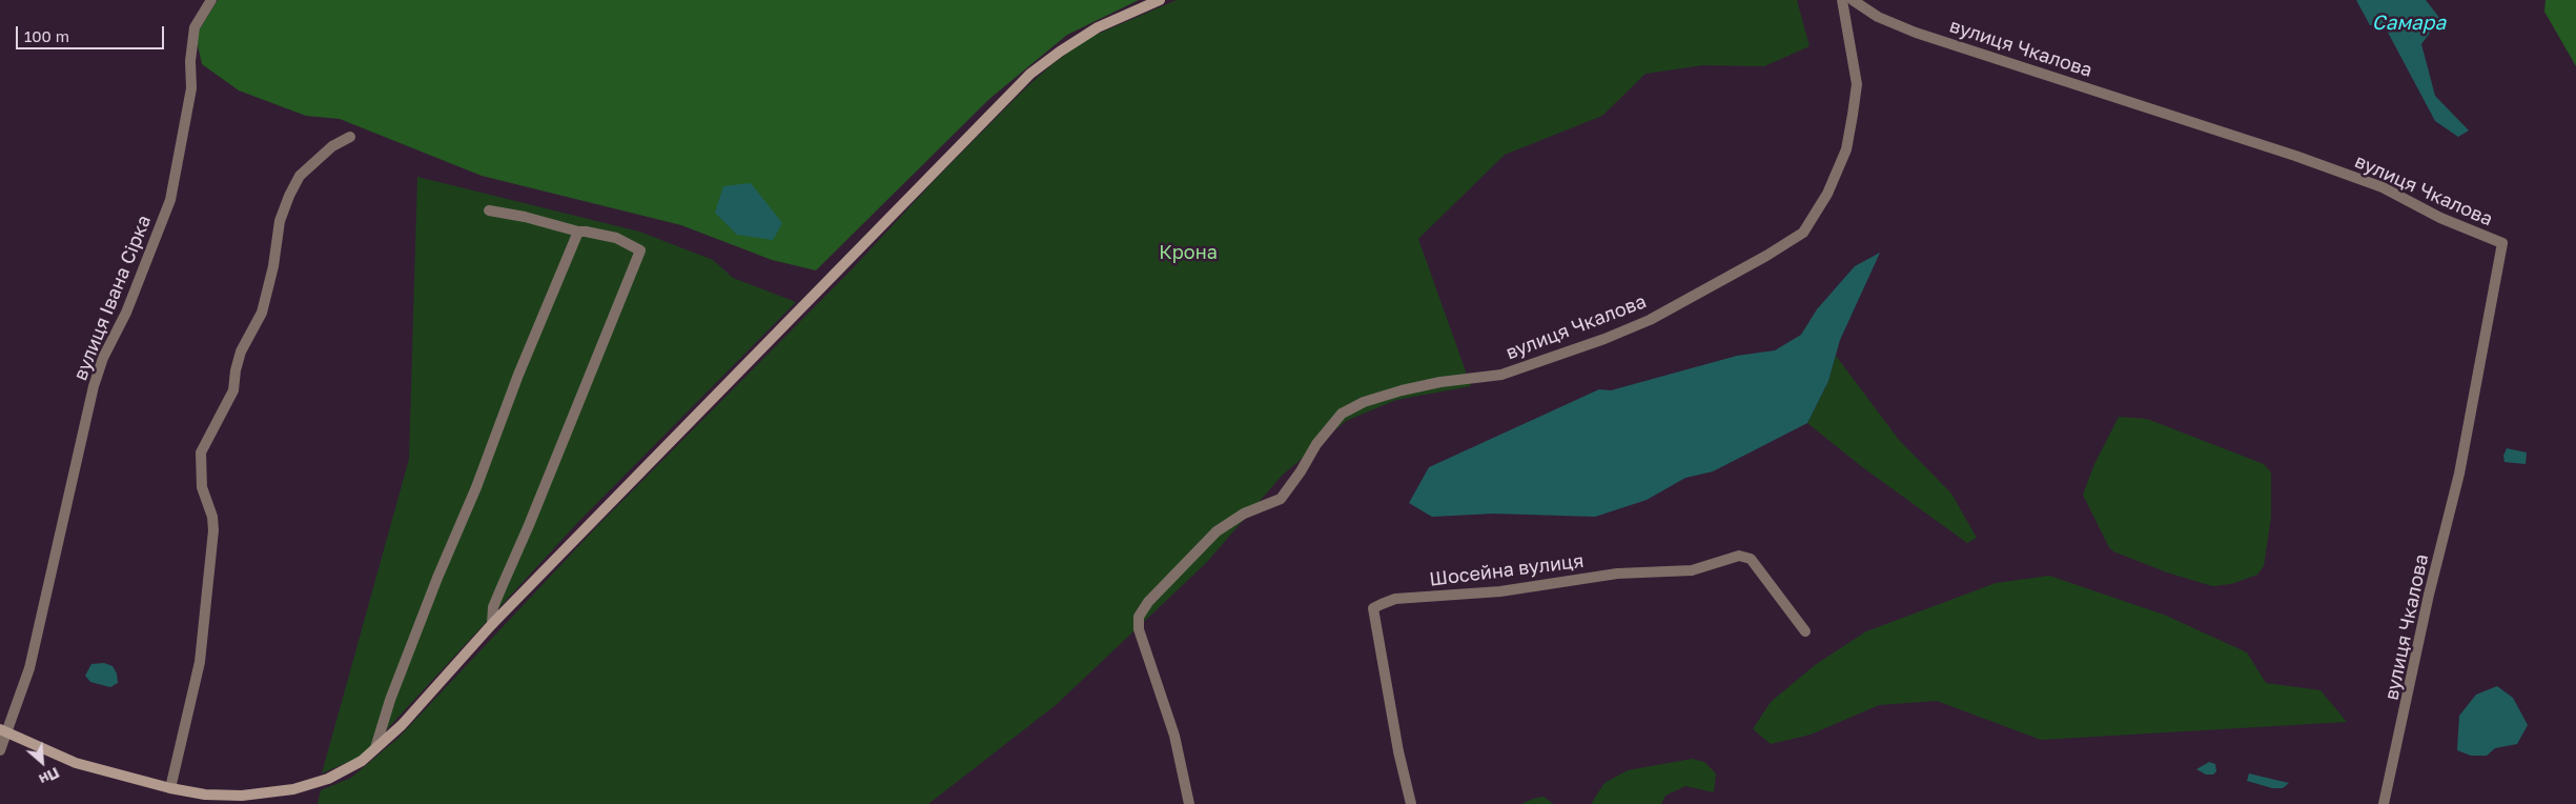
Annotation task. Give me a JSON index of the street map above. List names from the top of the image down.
{
  "streets": {
    "street": ["вулиця Чкалова", "вулиця Івана Сірка", "Шосейна вулиця"]
  },
  "water": ["Самара"],
  "parks": ["Крона"],
  "scale_bar": "100 m",
  "north": "bottom right"
}
